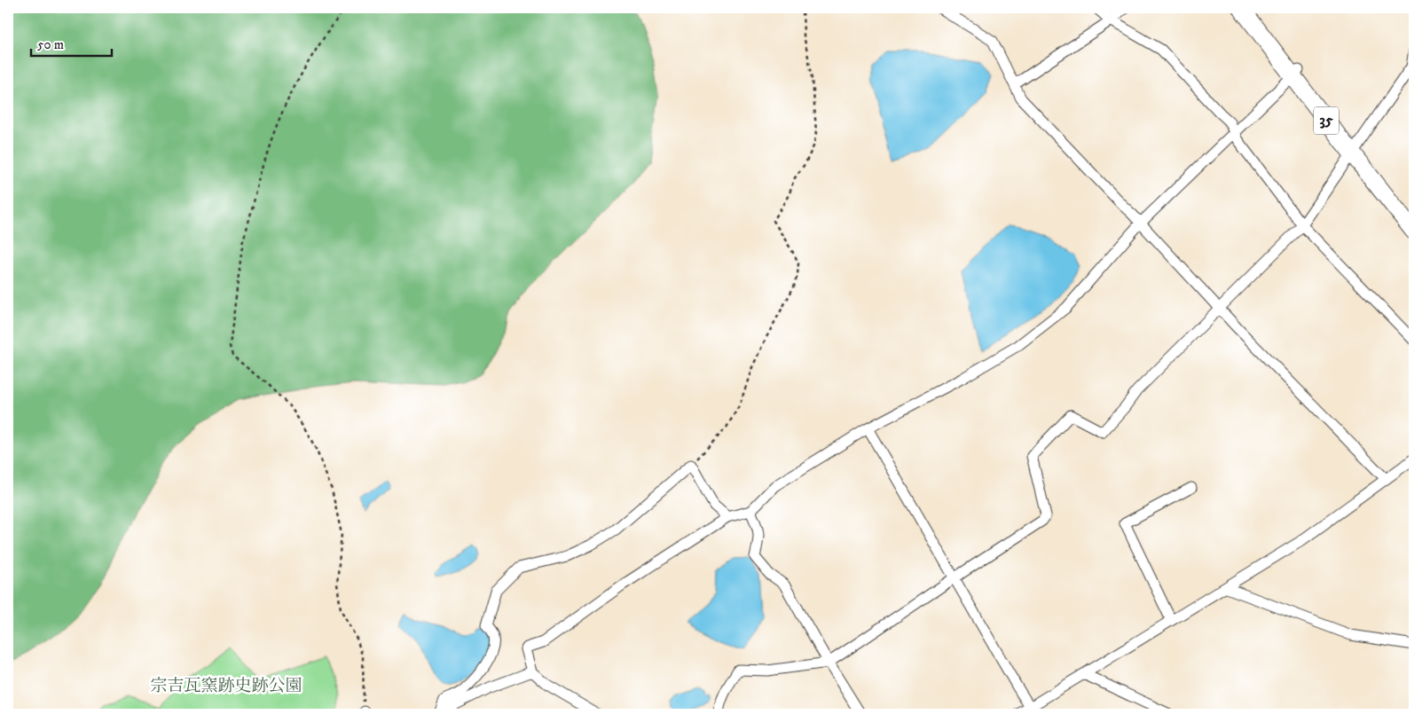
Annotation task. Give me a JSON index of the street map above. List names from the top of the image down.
{
  "streets": {
    "main road": ["35"]
  },
  "parks": ["宗吉瓦窯跡史跡公園"],
  "scale_bar": "50 m"
}
